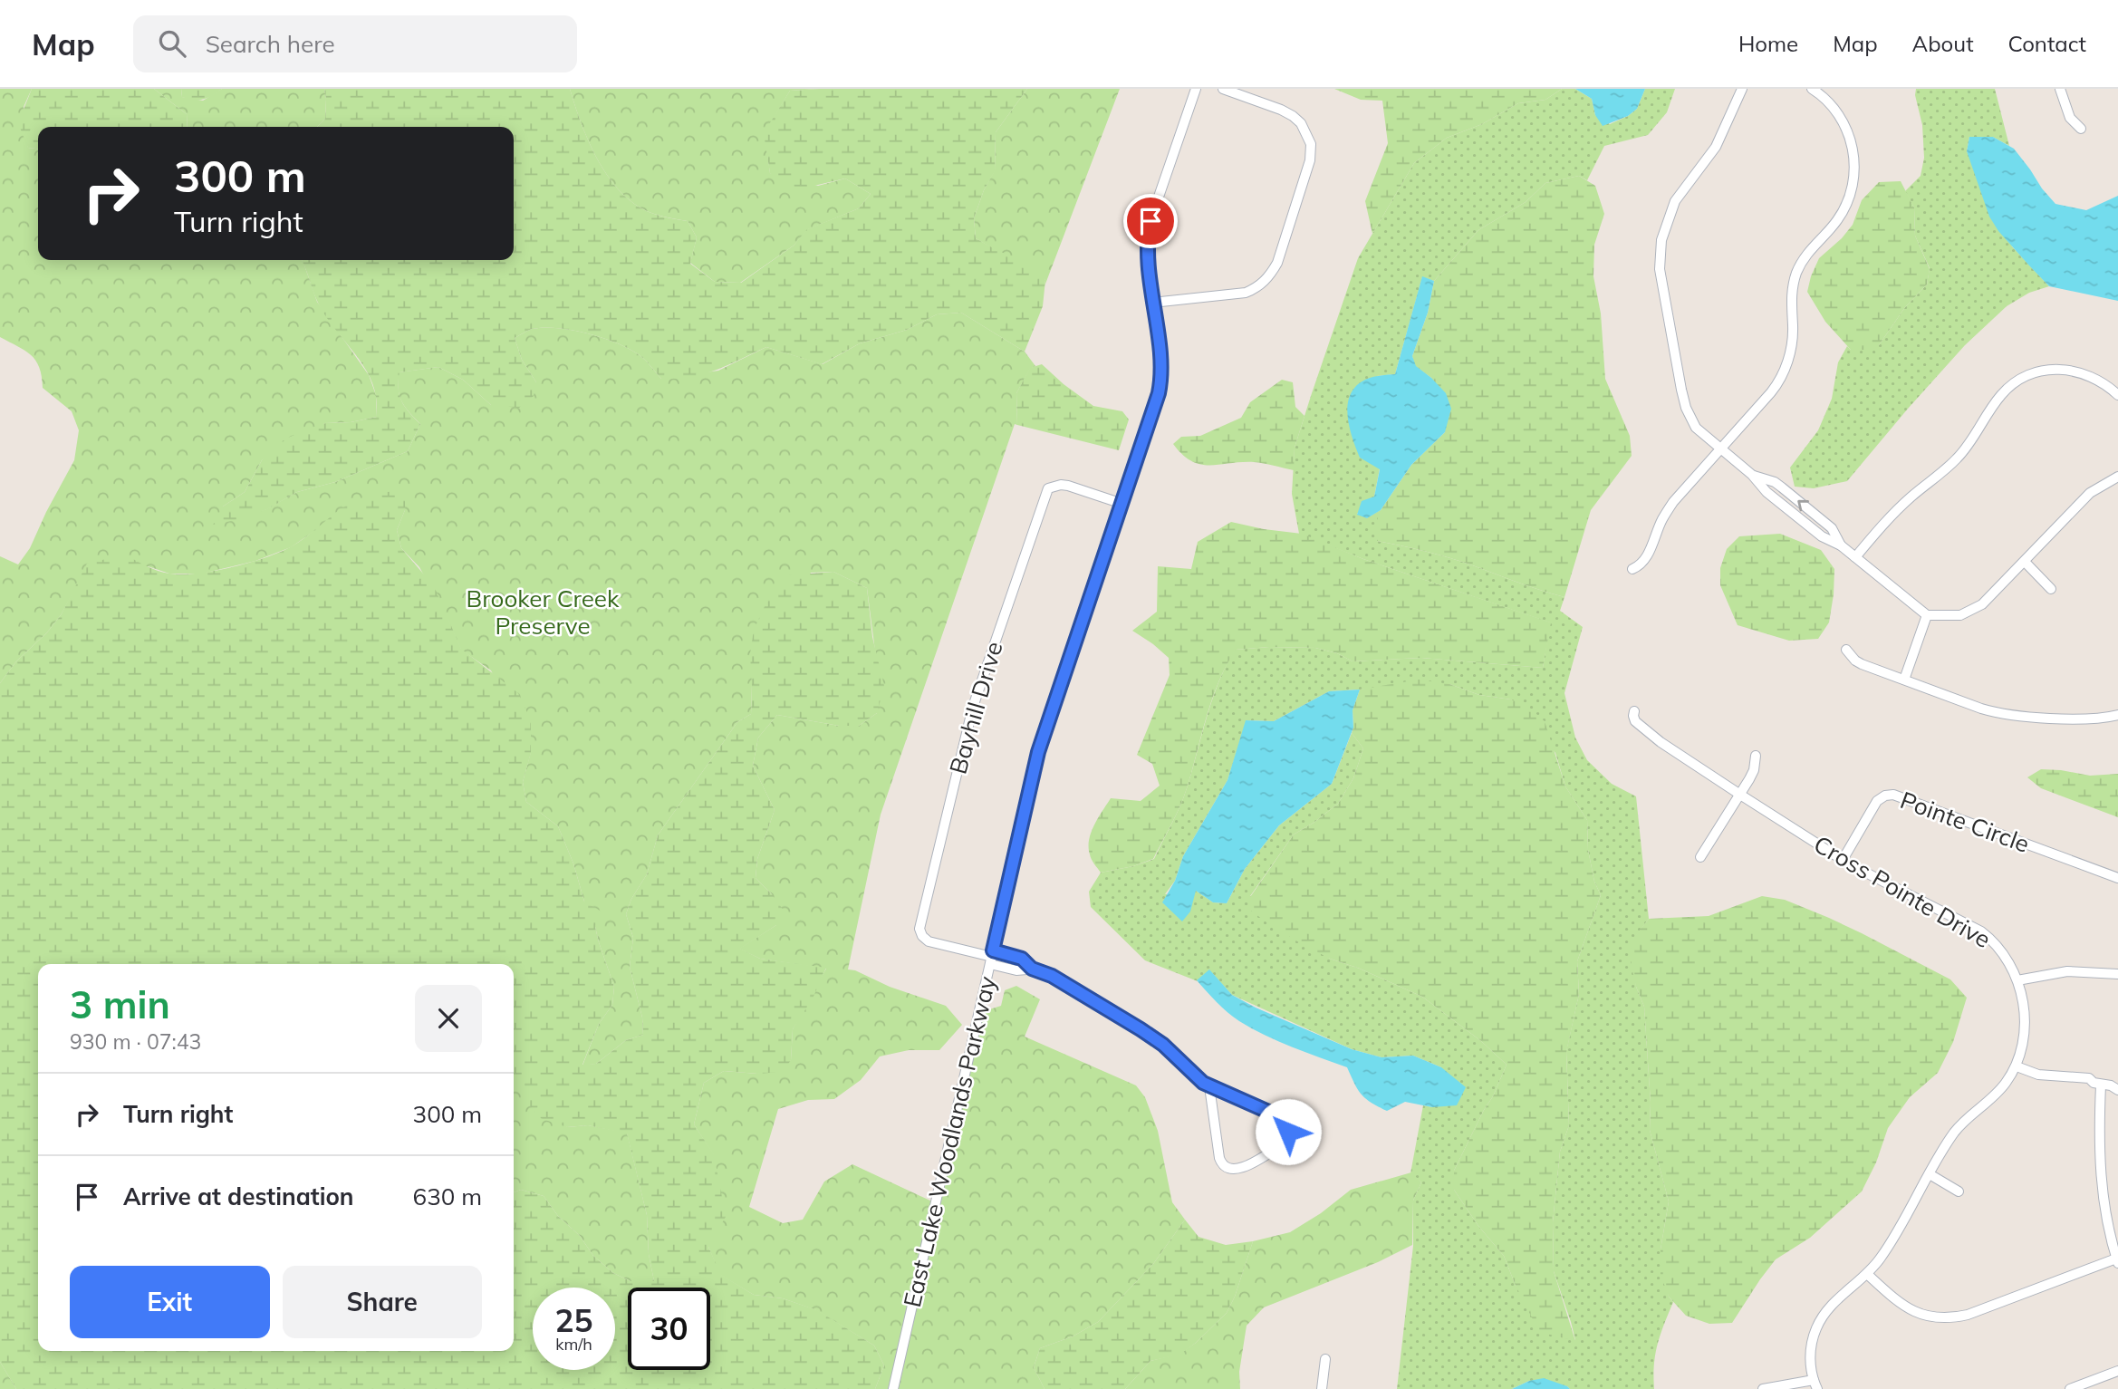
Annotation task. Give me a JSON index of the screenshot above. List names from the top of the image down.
{
  "streets": {
    "street": [
      "Bayhill Drive",
      "Pointe Circle",
      "Cross Pointe Drive",
      "East Lake Woodlands Parkway"
    ]
  },
  "crossings": [
    ["Bayhill Drive", "East Lake Woodlands Parkway"],
    ["Pointe Circle", "Cross Pointe Drive"]
  ],
  "parks": ["Brooker Creek Preserve"],
  "page": {
    "header": "Map",
    "search": "Search here",
    "nav": [
      "Home",
      "Map",
      "About",
      "Contact"
    ],
    "turn": ["300 m", "Turn right"],
    "heading": ["3 min", "930 m · 07:43"],
    "list": [
      {
        "name": "Turn right",
        "value": "300 m"
      },
      {
        "name": "Arrive at destination",
        "value": "630 m"
      }
    ],
    "buttons": ["Exit", "Share"],
    "speed": "25 km/h",
    "limit": "30"
  }
}
